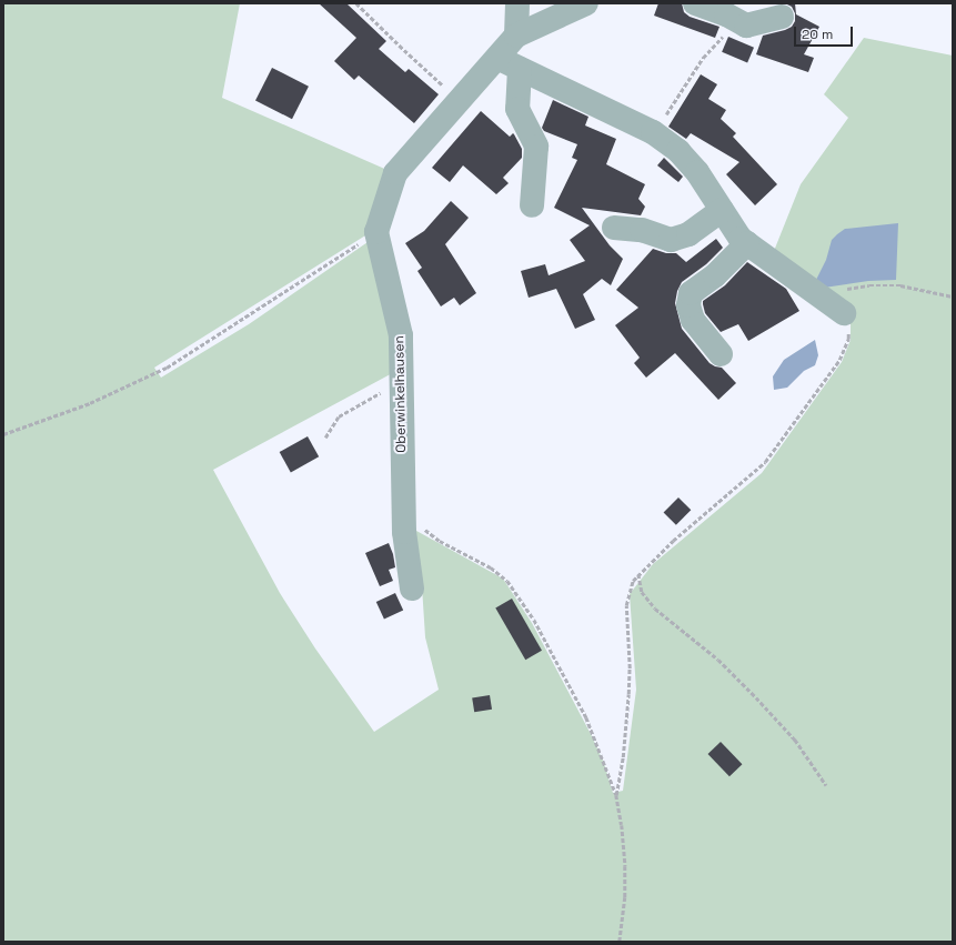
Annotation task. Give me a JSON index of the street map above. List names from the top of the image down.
{
  "streets": {
    "street": ["Oberwinkelhausen"]
  },
  "scale_bar": "20 m"
}
